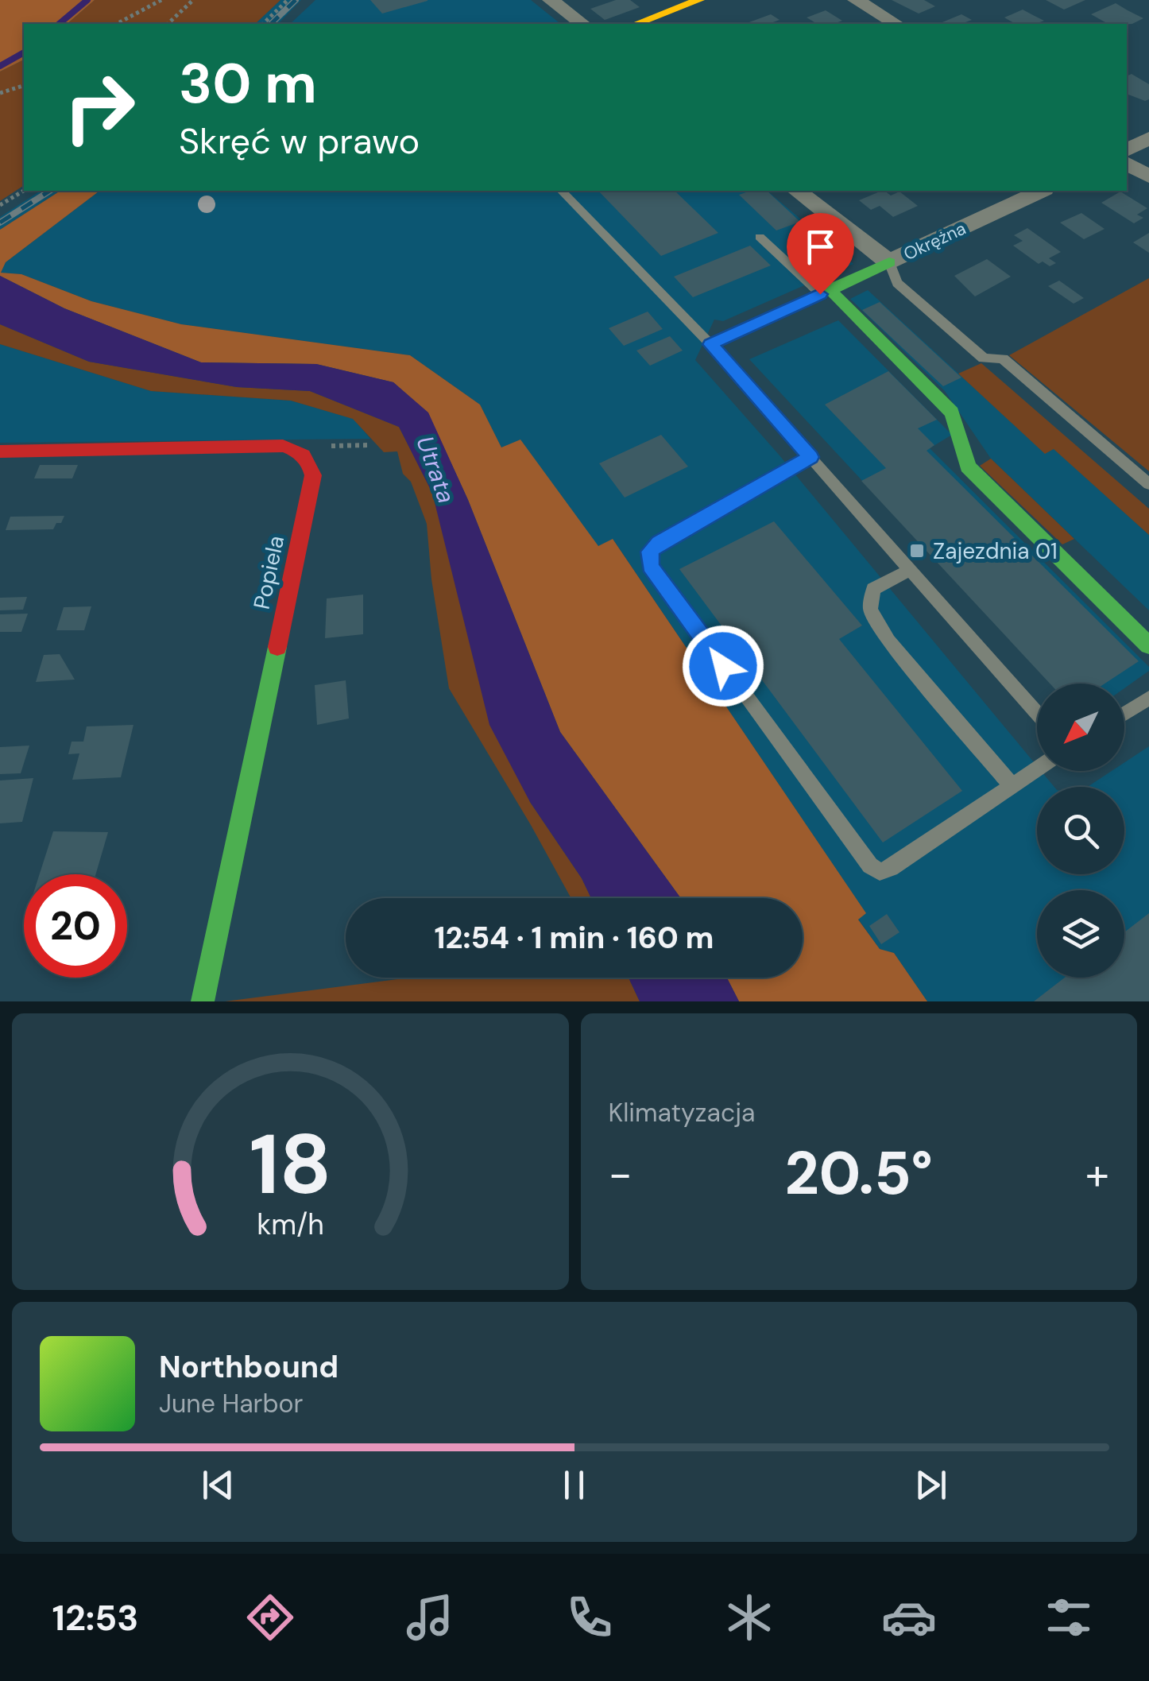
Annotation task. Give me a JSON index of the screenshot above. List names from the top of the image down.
{
  "streets": {
    "street": ["Okrężna", "Popiela"]
  },
  "water": ["Utrata"],
  "places": {
    "transit": ["Zajezdnia 01"]
  },
  "north": "bottom left",
  "page": {
    "turn": ["30 m", "Skręć w prawo"],
    "limit": "20",
    "trip": "12:54 · 1 min · 160 m",
    "tile": "Klimatyzacja",
    "heat": ["−", "20.5°", "+"],
    "song": ["Northbound", "June Harbor"],
    "tabs": "12:53",
    "gauge": ["18", "km/h"]
  }
}
